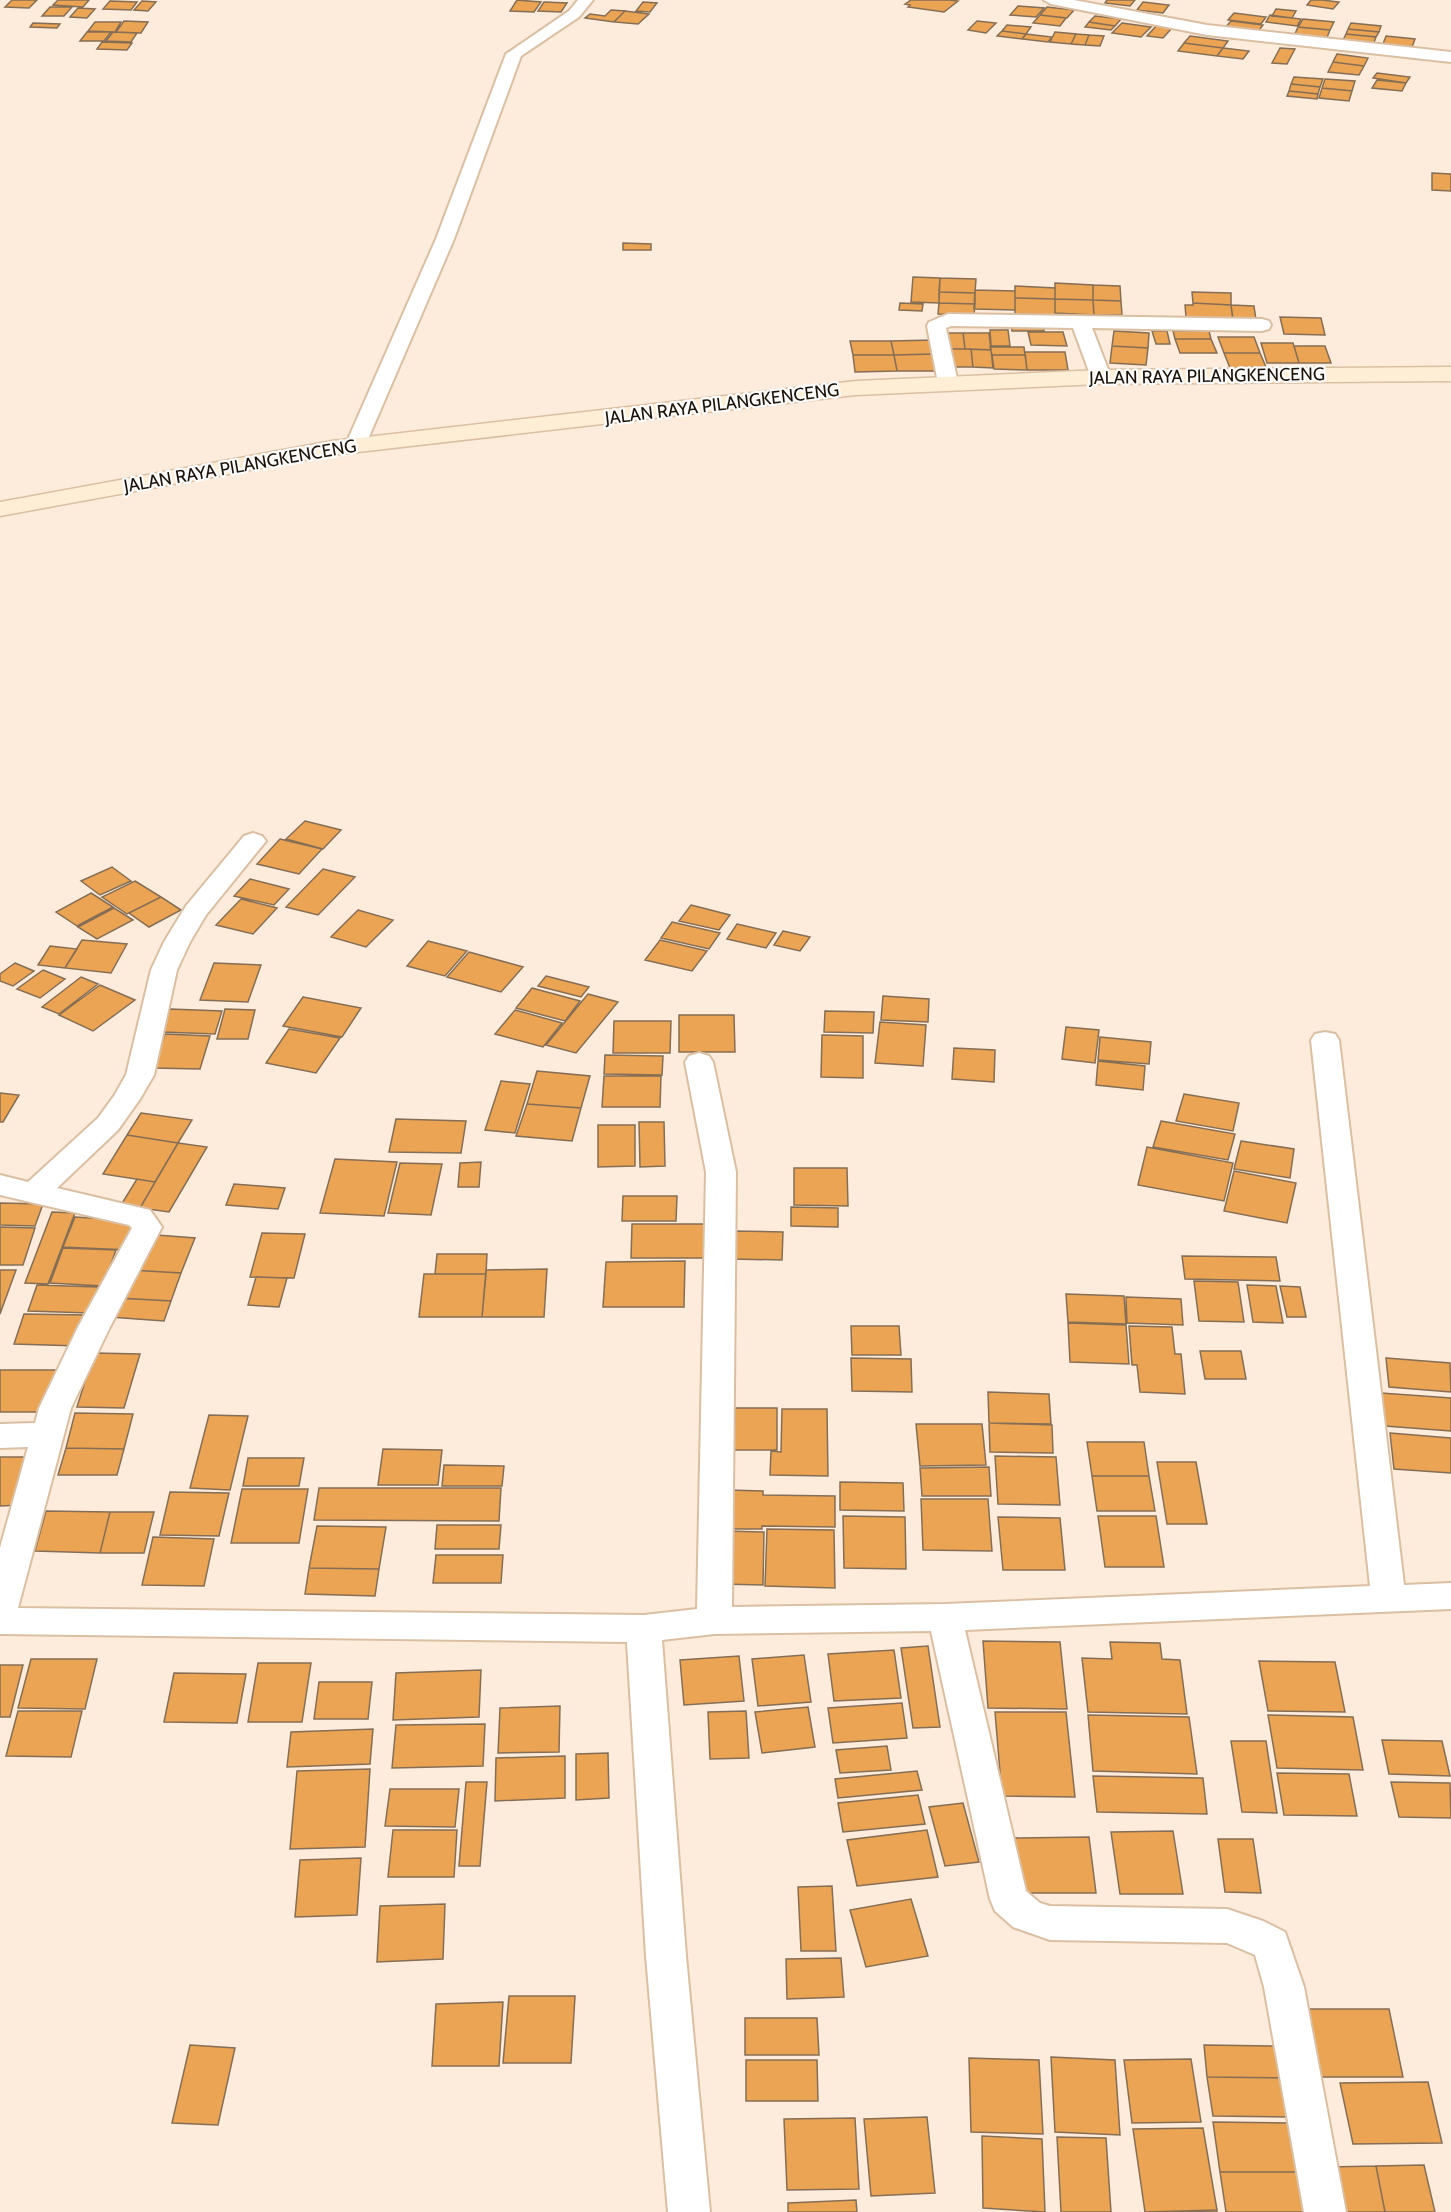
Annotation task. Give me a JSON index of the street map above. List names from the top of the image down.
{
  "streets": {
    "main road": ["JALAN RAYA PILANGKENCENG"]
  }
}
